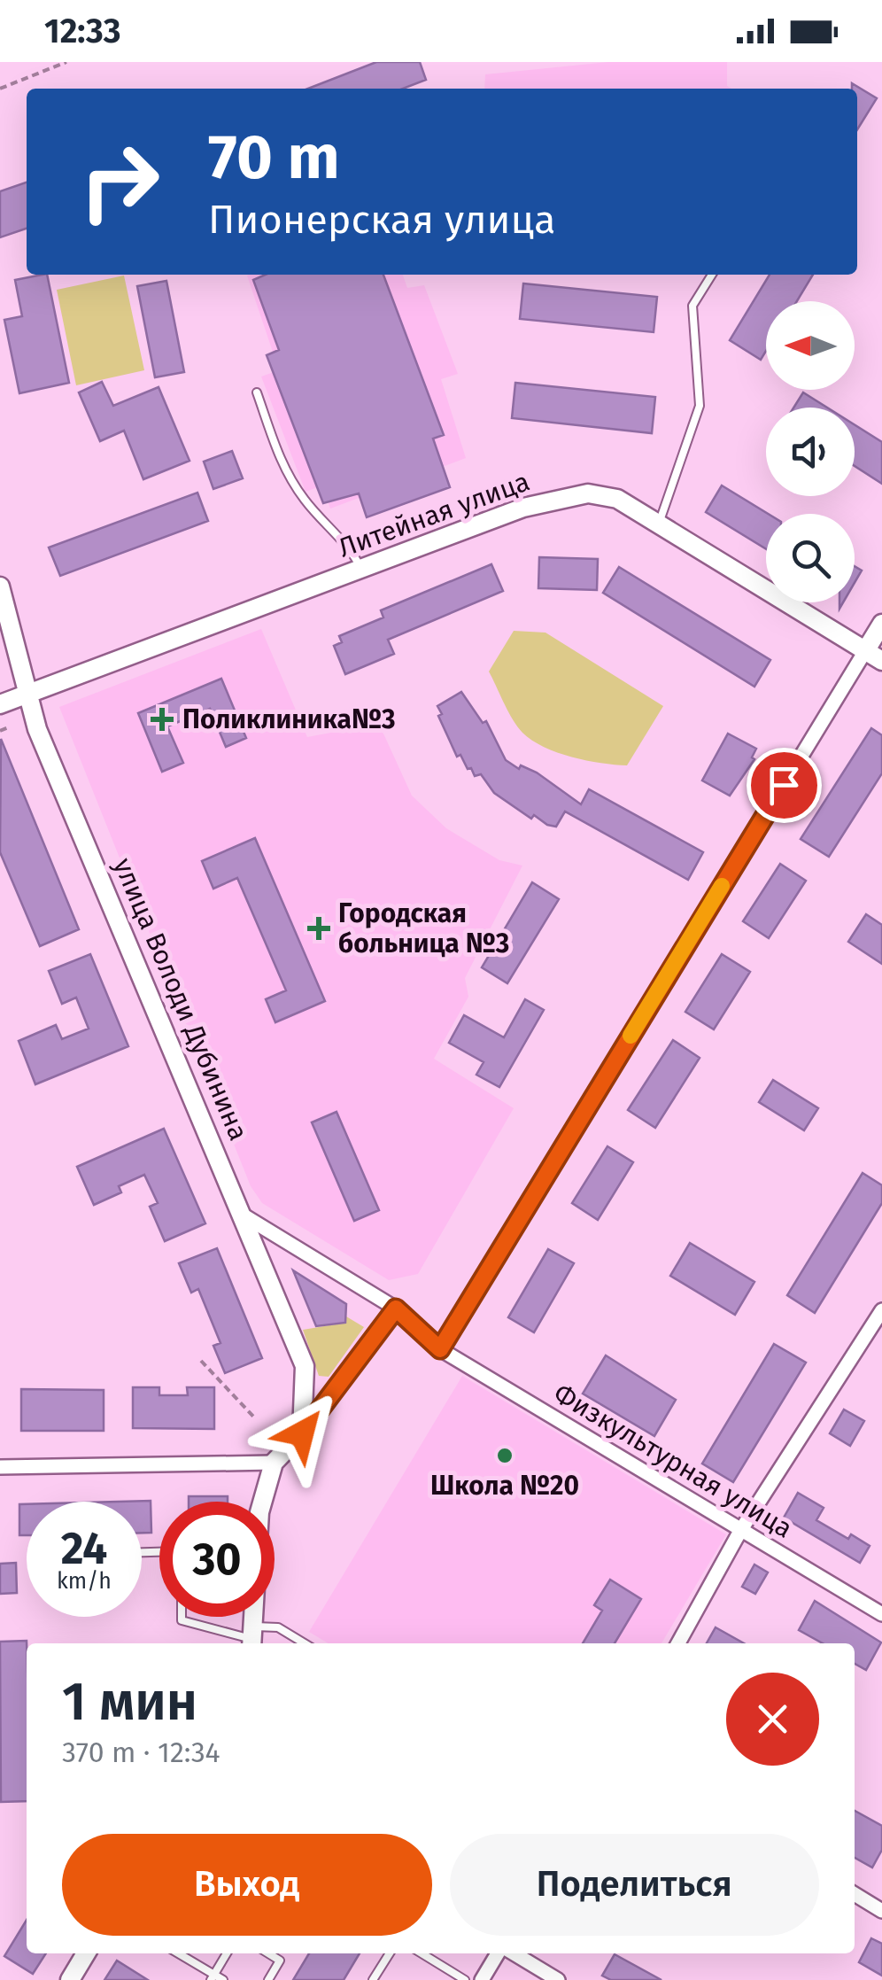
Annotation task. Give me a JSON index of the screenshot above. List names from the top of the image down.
{
  "streets": {
    "street": ["Литейная улица", "улица Володи Дубинина", "Физкультурная улица"]
  },
  "crossings": [
    ["Литейная улица", "улица Володи Дубинина"],
    ["улица Володи Дубинина", "Физкультурная улица"]
  ],
  "places": {
    "health": ["Поликлиника№3", "Городская больница №3"],
    "other": ["Школа №20"]
  },
  "north": "left",
  "page": {
    "status": "12:33",
    "turn": ["70 m", "Пионерская улица"],
    "speed": "24 km/h",
    "limit": "30",
    "heading": ["1 мин", "370 m · 12:34"],
    "buttons": ["Выход", "Поделиться"]
  }
}
